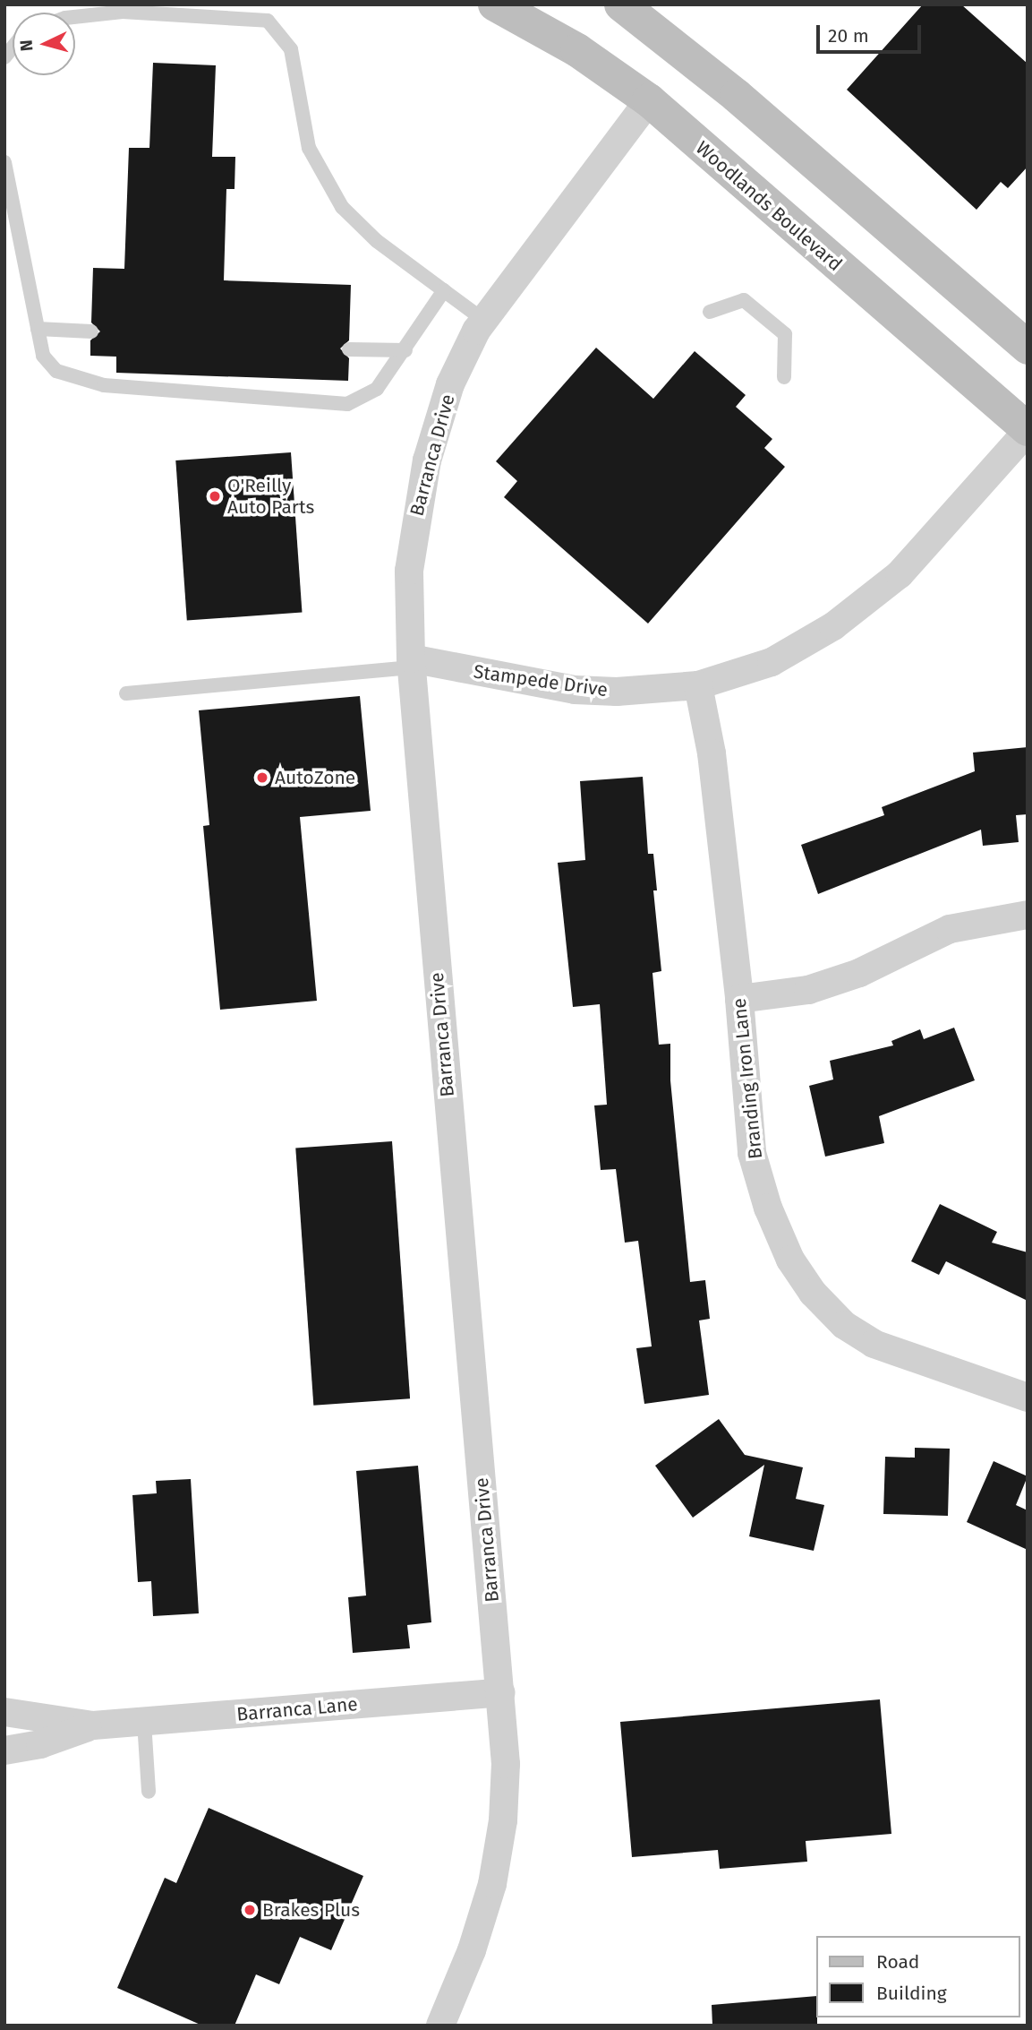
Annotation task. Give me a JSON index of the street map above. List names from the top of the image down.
{
  "streets": {
    "street": [
      "Woodlands Boulevard",
      "Barranca Drive",
      "Stampede Drive",
      "Branding Iron Lane",
      "Barranca Lane"
    ]
  },
  "crossings": [
    ["Woodlands Boulevard", "Barranca Drive"],
    ["Woodlands Boulevard", "Stampede Drive"],
    ["Barranca Drive", "Stampede Drive"],
    ["Barranca Drive", "Barranca Lane"],
    ["Stampede Drive", "Branding Iron Lane"]
  ],
  "places": ["O'Reilly Auto Parts", "AutoZone", "Brakes Plus"],
  "legend": ["Road", "Building"],
  "scale_bar": "20 m",
  "north": "left"
}
